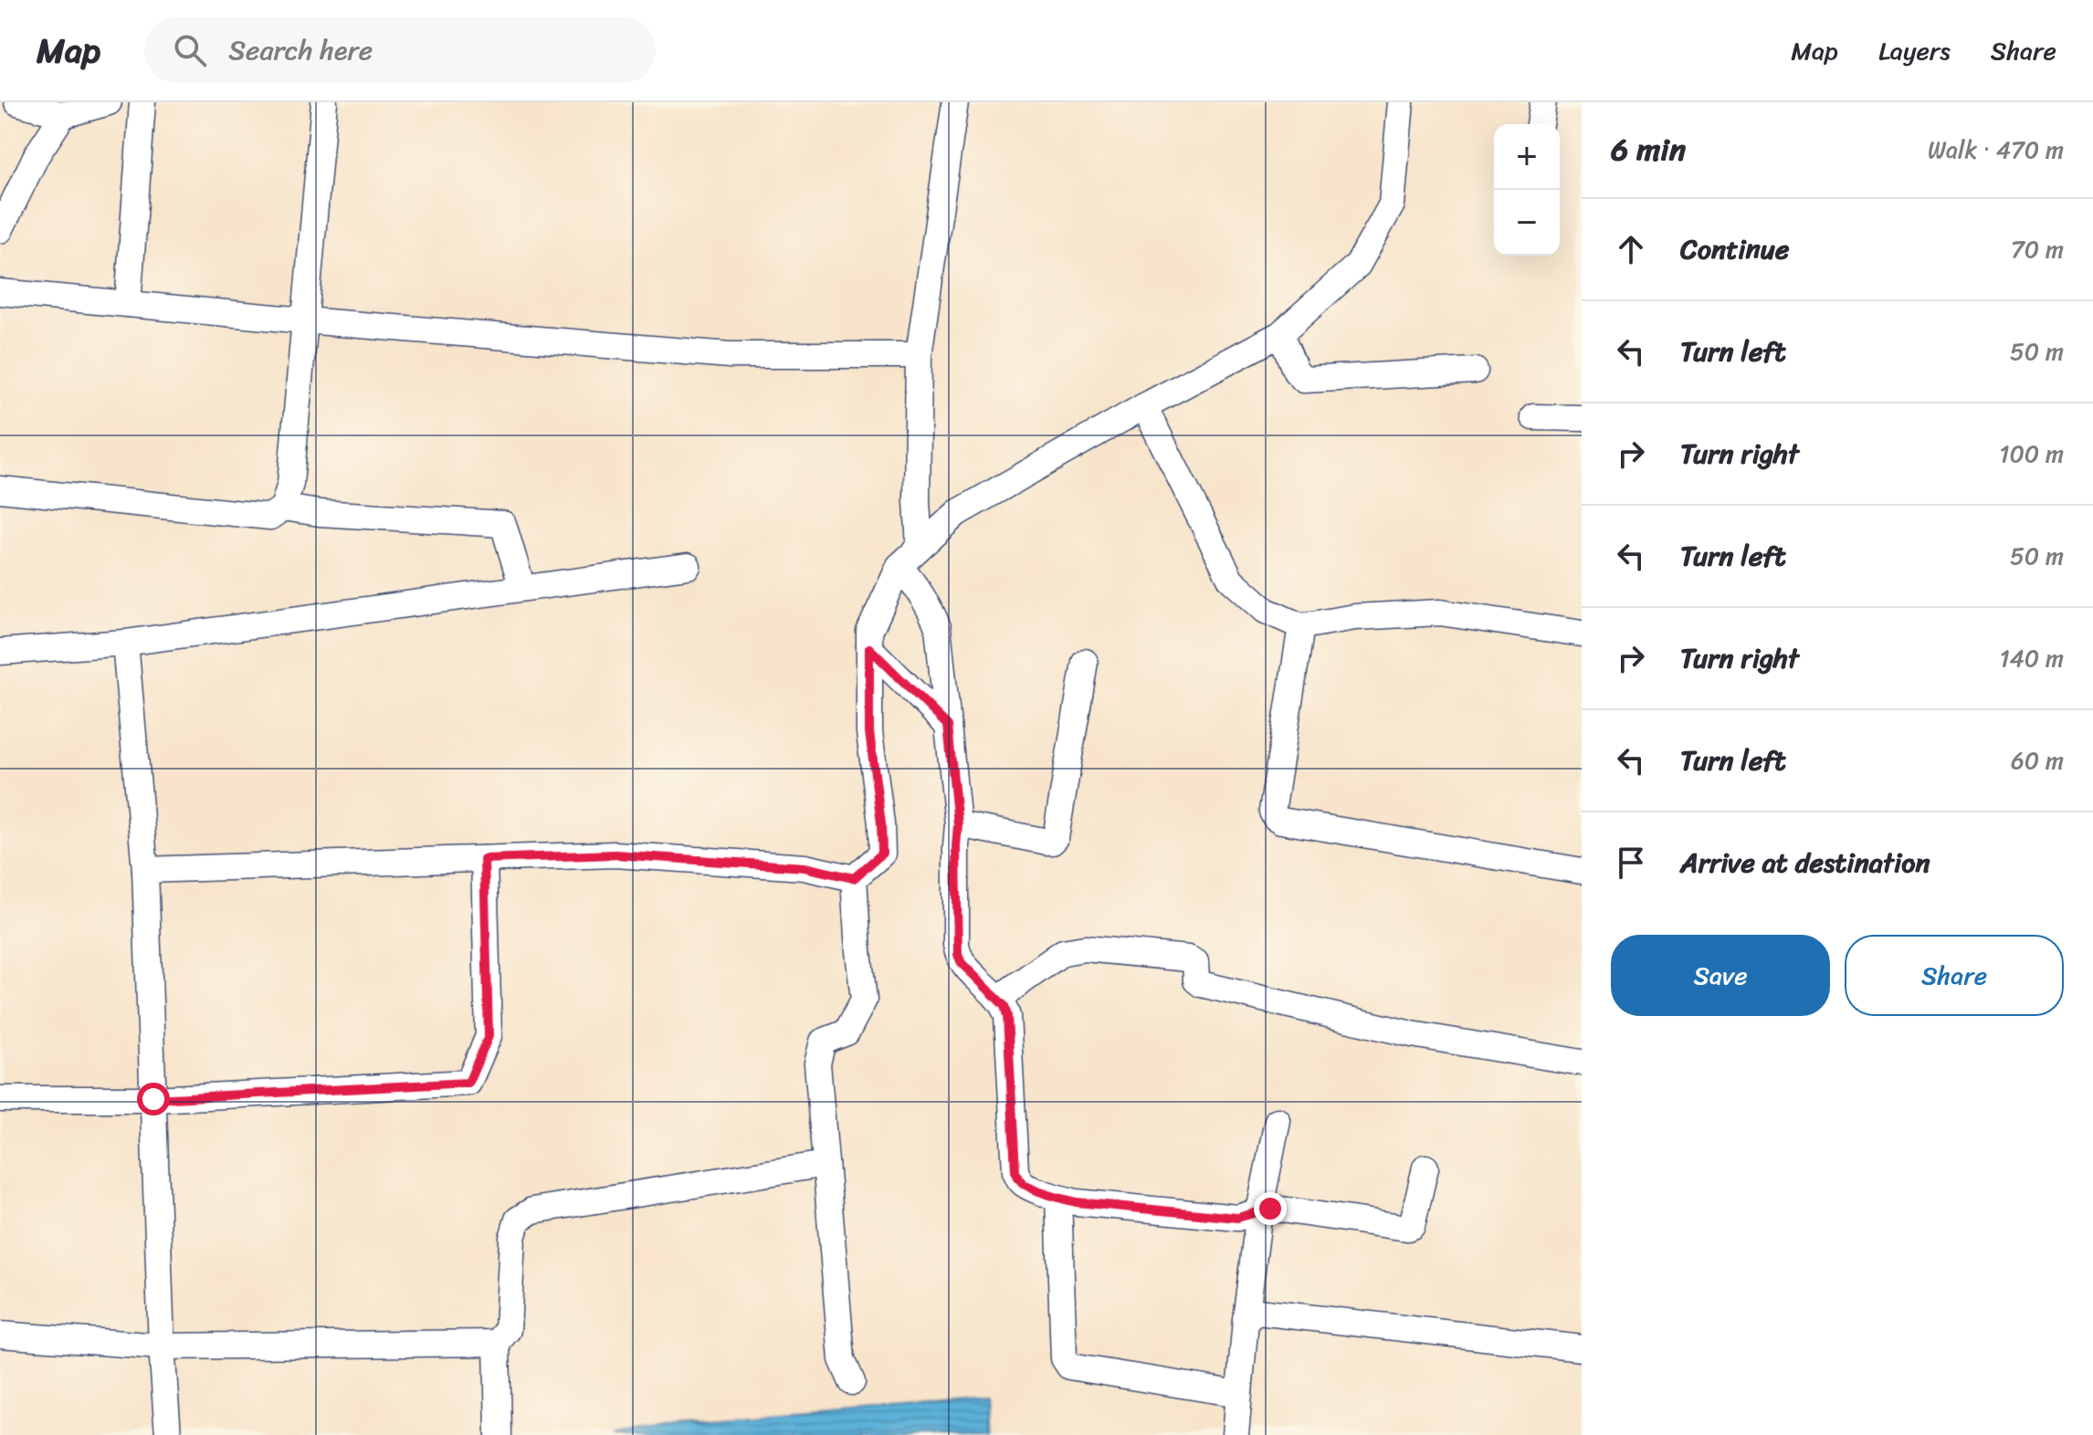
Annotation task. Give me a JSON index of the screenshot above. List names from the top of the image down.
{
  "page": {
    "header": "Map",
    "search": "Search here",
    "nav": ["Map", "Layers", "Share"],
    "heading": ["6 min", "Walk · 470 m"],
    "map_buttons": ["+", "−"],
    "list": [
      ["Continue", "70 m"],
      ["Turn left", "50 m"],
      ["Turn right", "100 m"],
      ["Turn left", "50 m"],
      ["Turn right", "140 m"],
      ["Turn left", "60 m"],
      "Arrive at destination"
    ],
    "buttons": ["Save", "Share"]
  }
}
